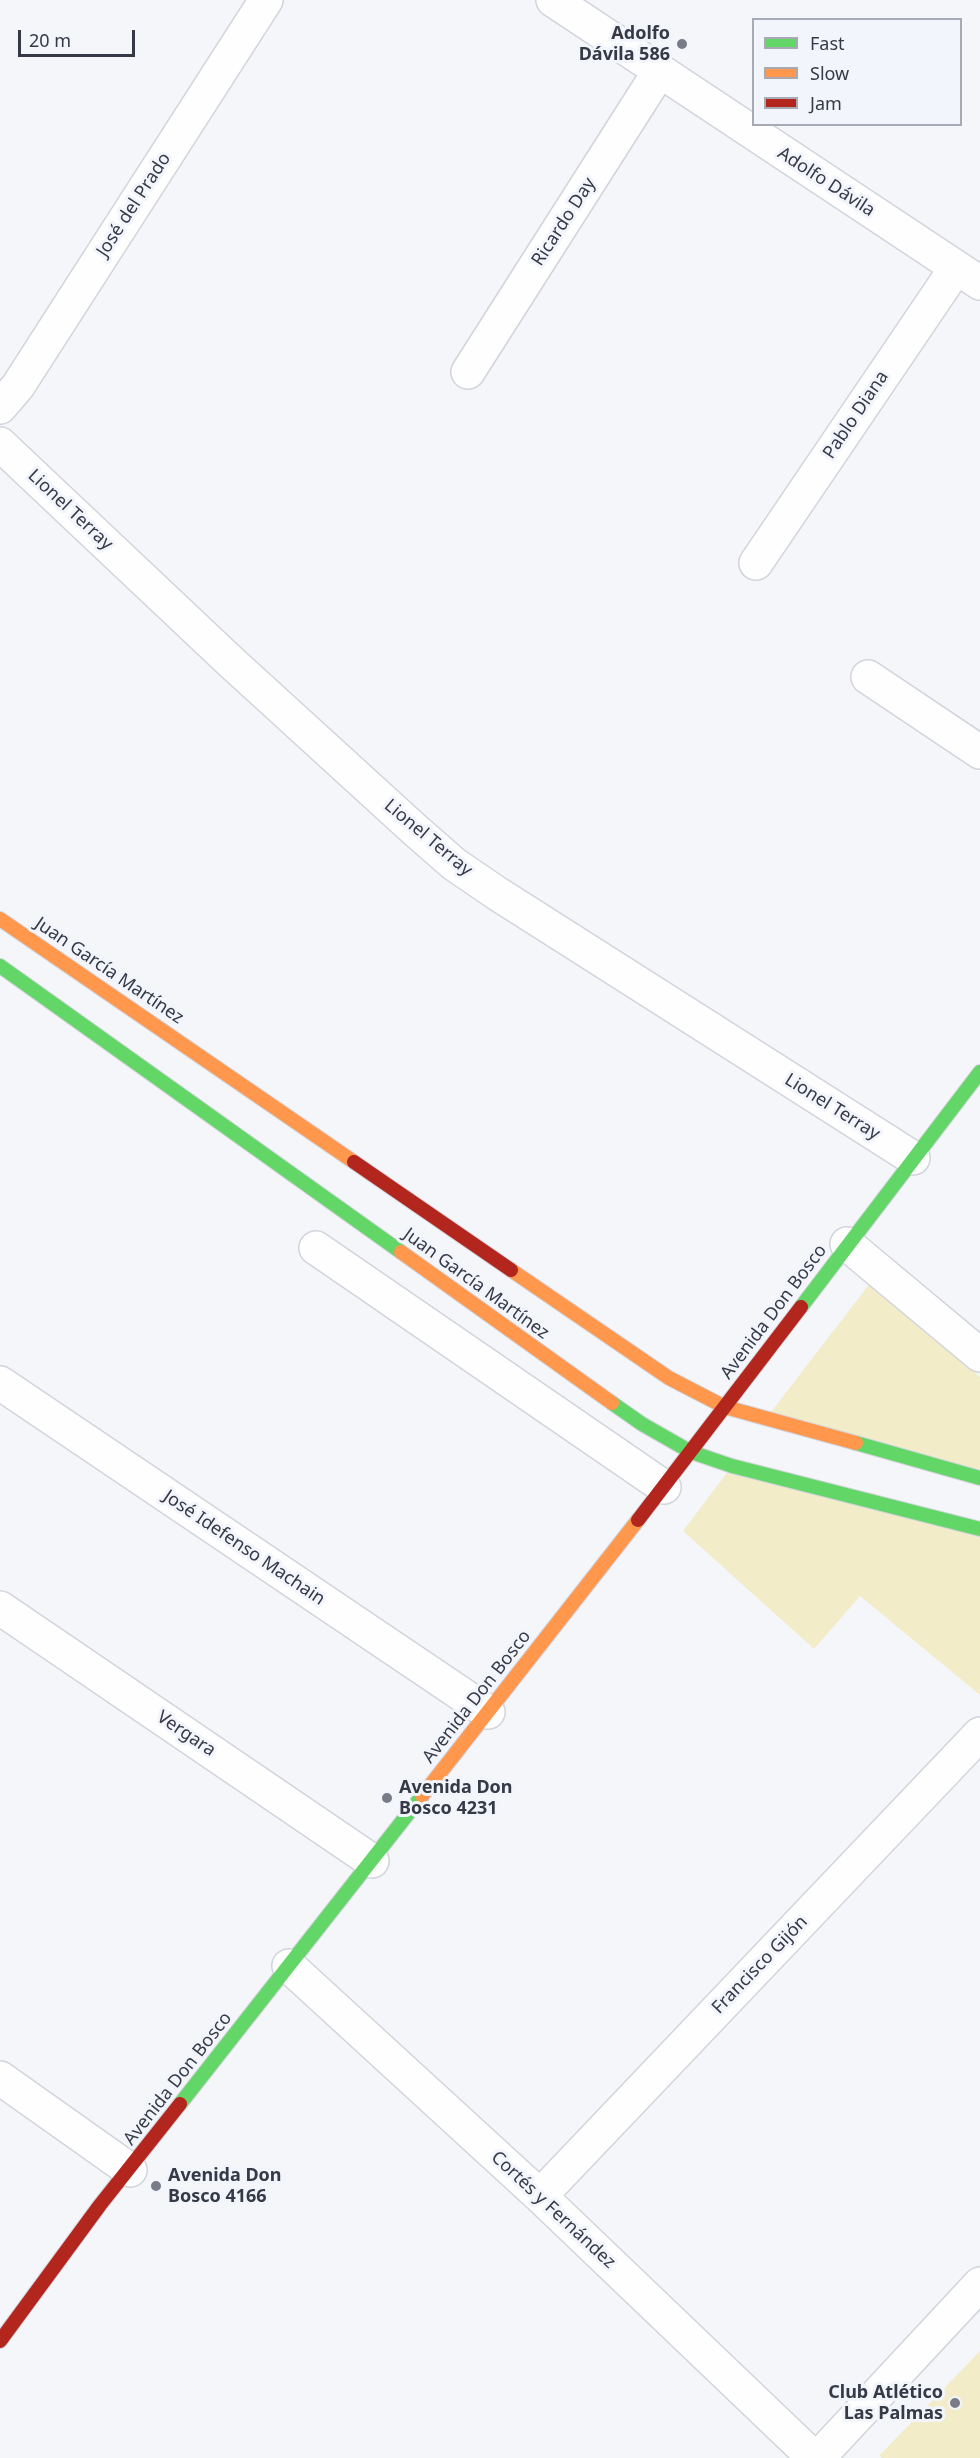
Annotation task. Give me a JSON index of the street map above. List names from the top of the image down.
{
  "streets": {
    "main road": ["Juan García Martínez", "Avenida Don Bosco"],
    "street": [
      "Adolfo Dávila",
      "José del Prado",
      "Ricardo Day",
      "Pablo Diana",
      "Lionel Terray",
      "José Idefenso Machain",
      "Vergara",
      "Francisco Gijón",
      "Cortés y Fernández"
    ]
  },
  "crossings": [
    ["Adolfo Dávila", "Ricardo Day"],
    ["Adolfo Dávila", "Pablo Diana"],
    ["Lionel Terray", "Avenida Don Bosco"],
    ["Juan García Martínez", "Avenida Don Bosco"],
    ["Avenida Don Bosco", "José Idefenso Machain"],
    ["Avenida Don Bosco", "Vergara"],
    ["Avenida Don Bosco", "Cortés y Fernández"],
    ["Francisco Gijón", "Cortés y Fernández"]
  ],
  "places": [
    "Adolfo Dávila 586",
    "Avenida Don Bosco 4231",
    "Avenida Don Bosco 4166",
    "Club Atlético Las Palmas"
  ],
  "legend": ["Fast", "Slow", "Jam"],
  "scale_bar": "20 m"
}
